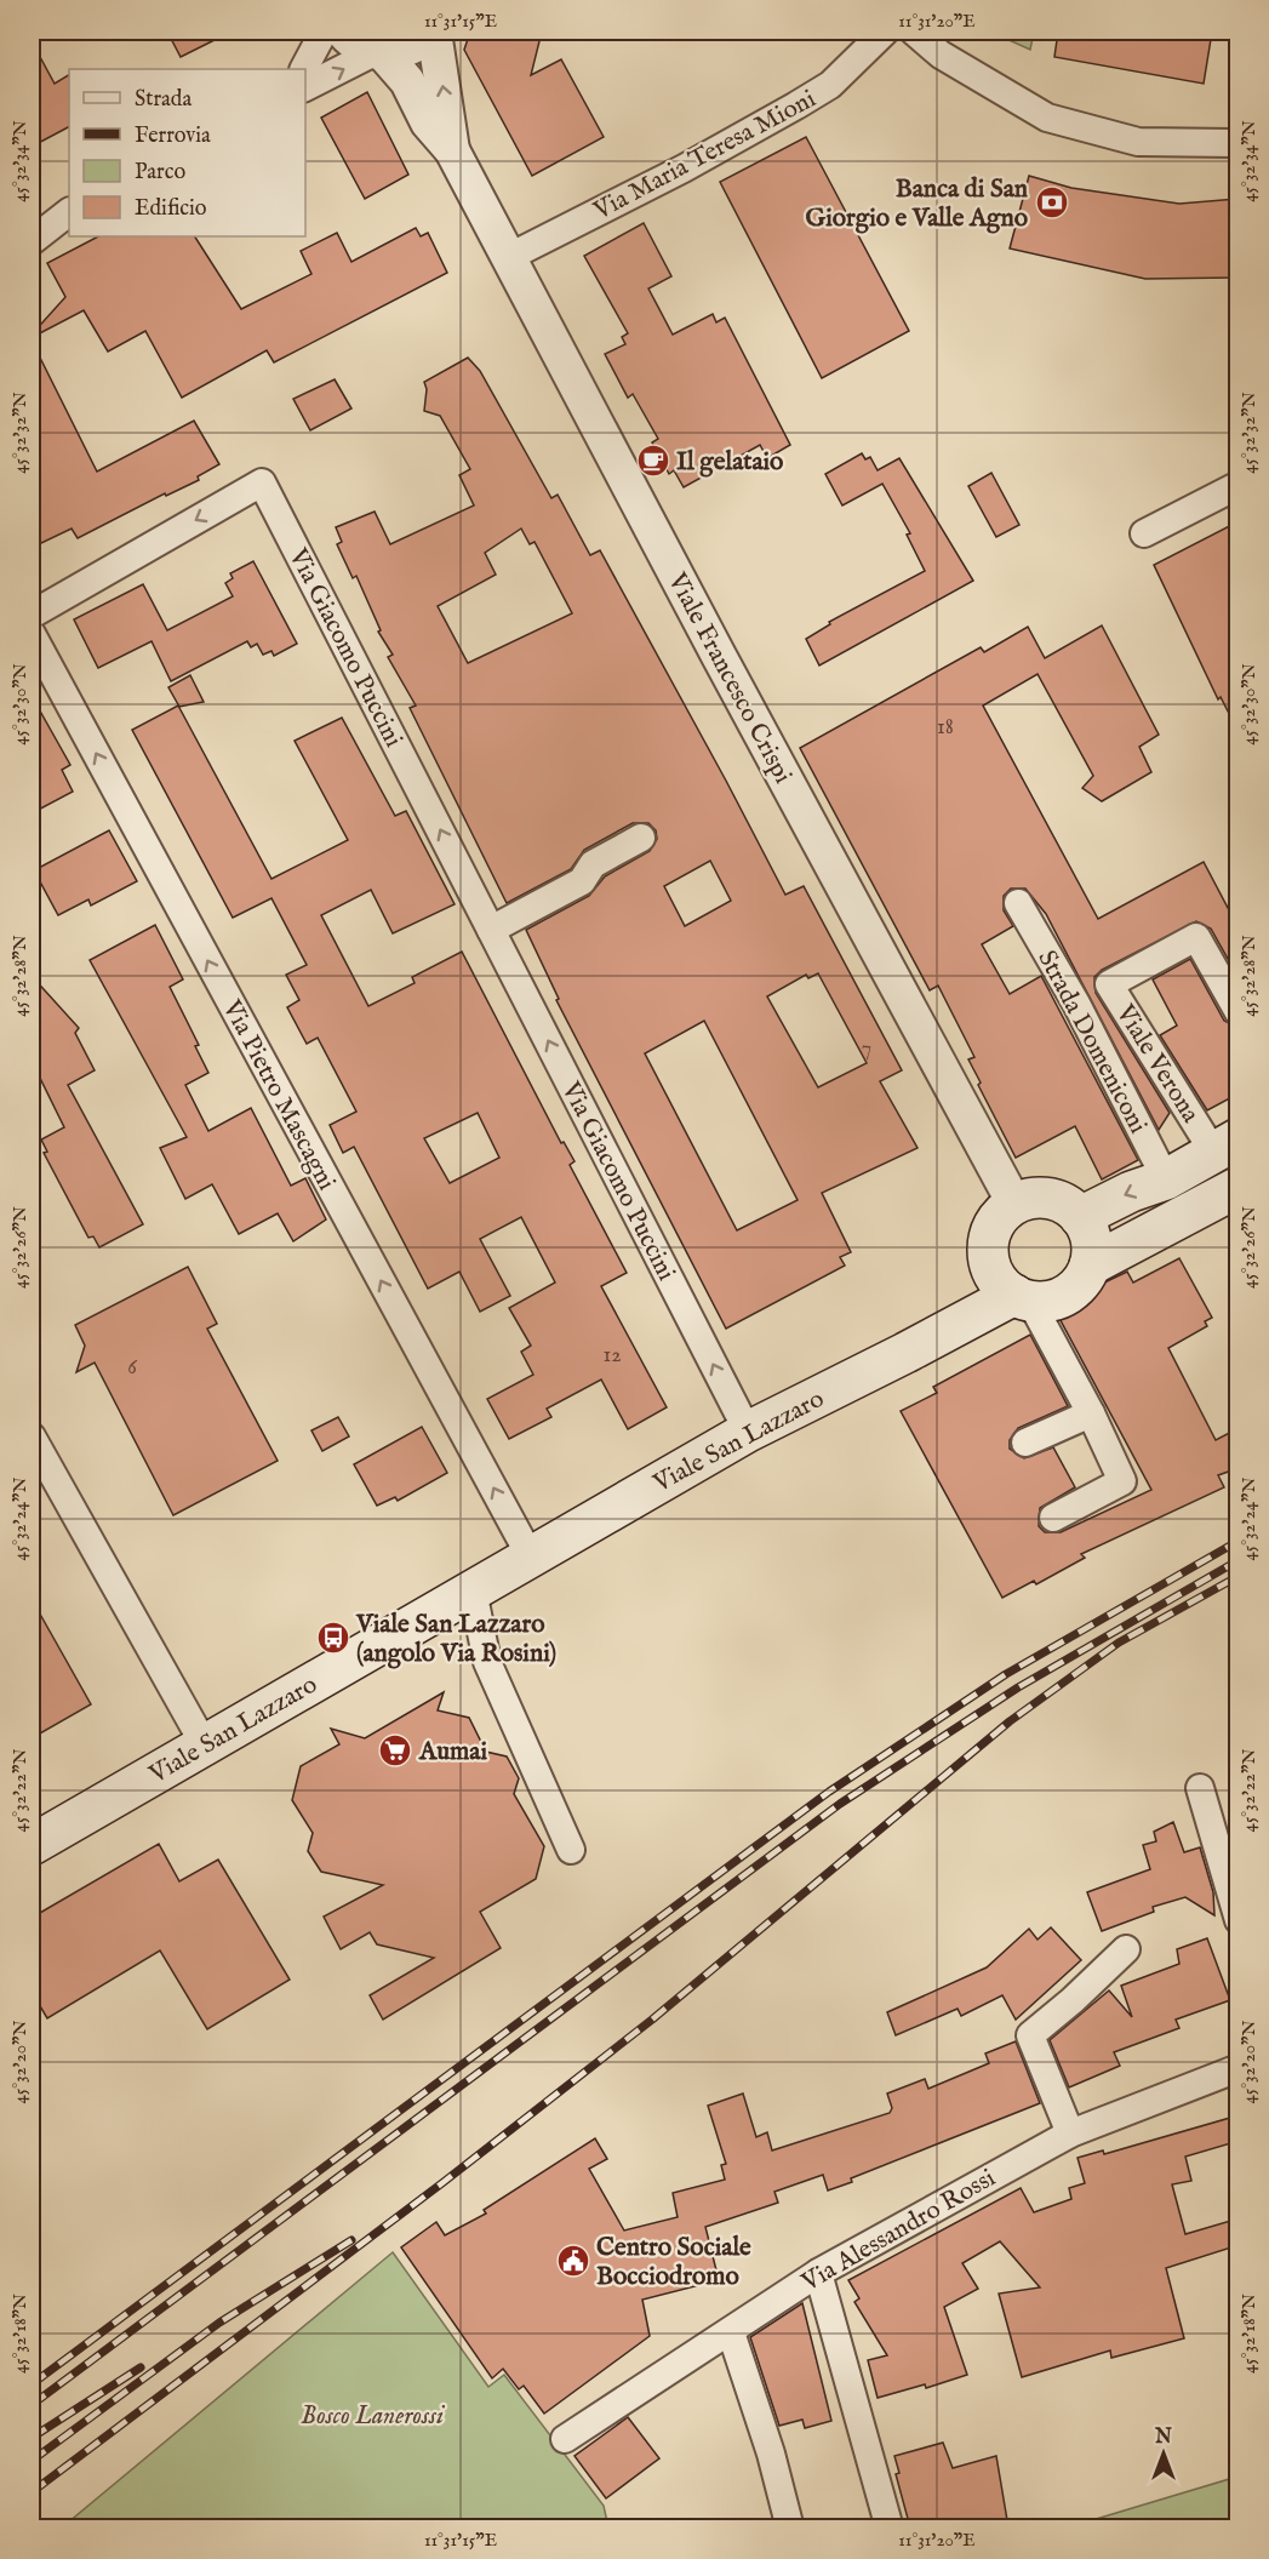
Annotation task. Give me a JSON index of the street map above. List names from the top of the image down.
{
  "streets": {
    "main road": ["Viale Verona", "Viale San Lazzaro"],
    "street": [
      "Via Maria Teresa Mioni",
      "Via Giacomo Puccini",
      "Viale Francesco Crispi",
      "Strada Domeniconi",
      "Via Pietro Mascagni",
      "Via Alessandro Rossi"
    ]
  },
  "crossings": [
    ["Via Maria Teresa Mioni", "Viale Francesco Crispi"],
    ["Via Giacomo Puccini", "Viale San Lazzaro"],
    ["Viale Francesco Crispi", "Viale Verona"],
    ["Viale Francesco Crispi", "Viale San Lazzaro"],
    ["Strada Domeniconi", "Viale Verona"],
    ["Viale Verona", "Viale San Lazzaro"],
    ["Via Pietro Mascagni", "Viale San Lazzaro"]
  ],
  "one_way": ["Via Giacomo Puccini", "Via Pietro Mascagni"],
  "parks": ["Bosco Lanerossi"],
  "places": {
    "bank": ["Banca di San Giorgio e Valle Agno"],
    "cafe": ["Il gelataio"],
    "bus stop": ["Viale San Lazzaro (angolo Via Rosini)"],
    "supermarket": ["Aumai"],
    "public building": ["Centro Sociale Bocciodromo"]
  },
  "house_numbers": [
    "18",
    "7",
    "12",
    "6"
  ],
  "legend": [
    "Strada",
    "Ferrovia",
    "Parco",
    "Edificio"
  ],
  "north": "top",
  "coordinates": [
    "11°31'15\"E",
    "11°31'20\"E",
    "45°32'34\"N",
    "45°32'32\"N",
    "45°32'30\"N",
    "45°32'28\"N",
    "45°32'26\"N",
    "45°32'24\"N",
    "45°32'22\"N",
    "45°32'20\"N",
    "45°32'18\"N"
  ]
}
